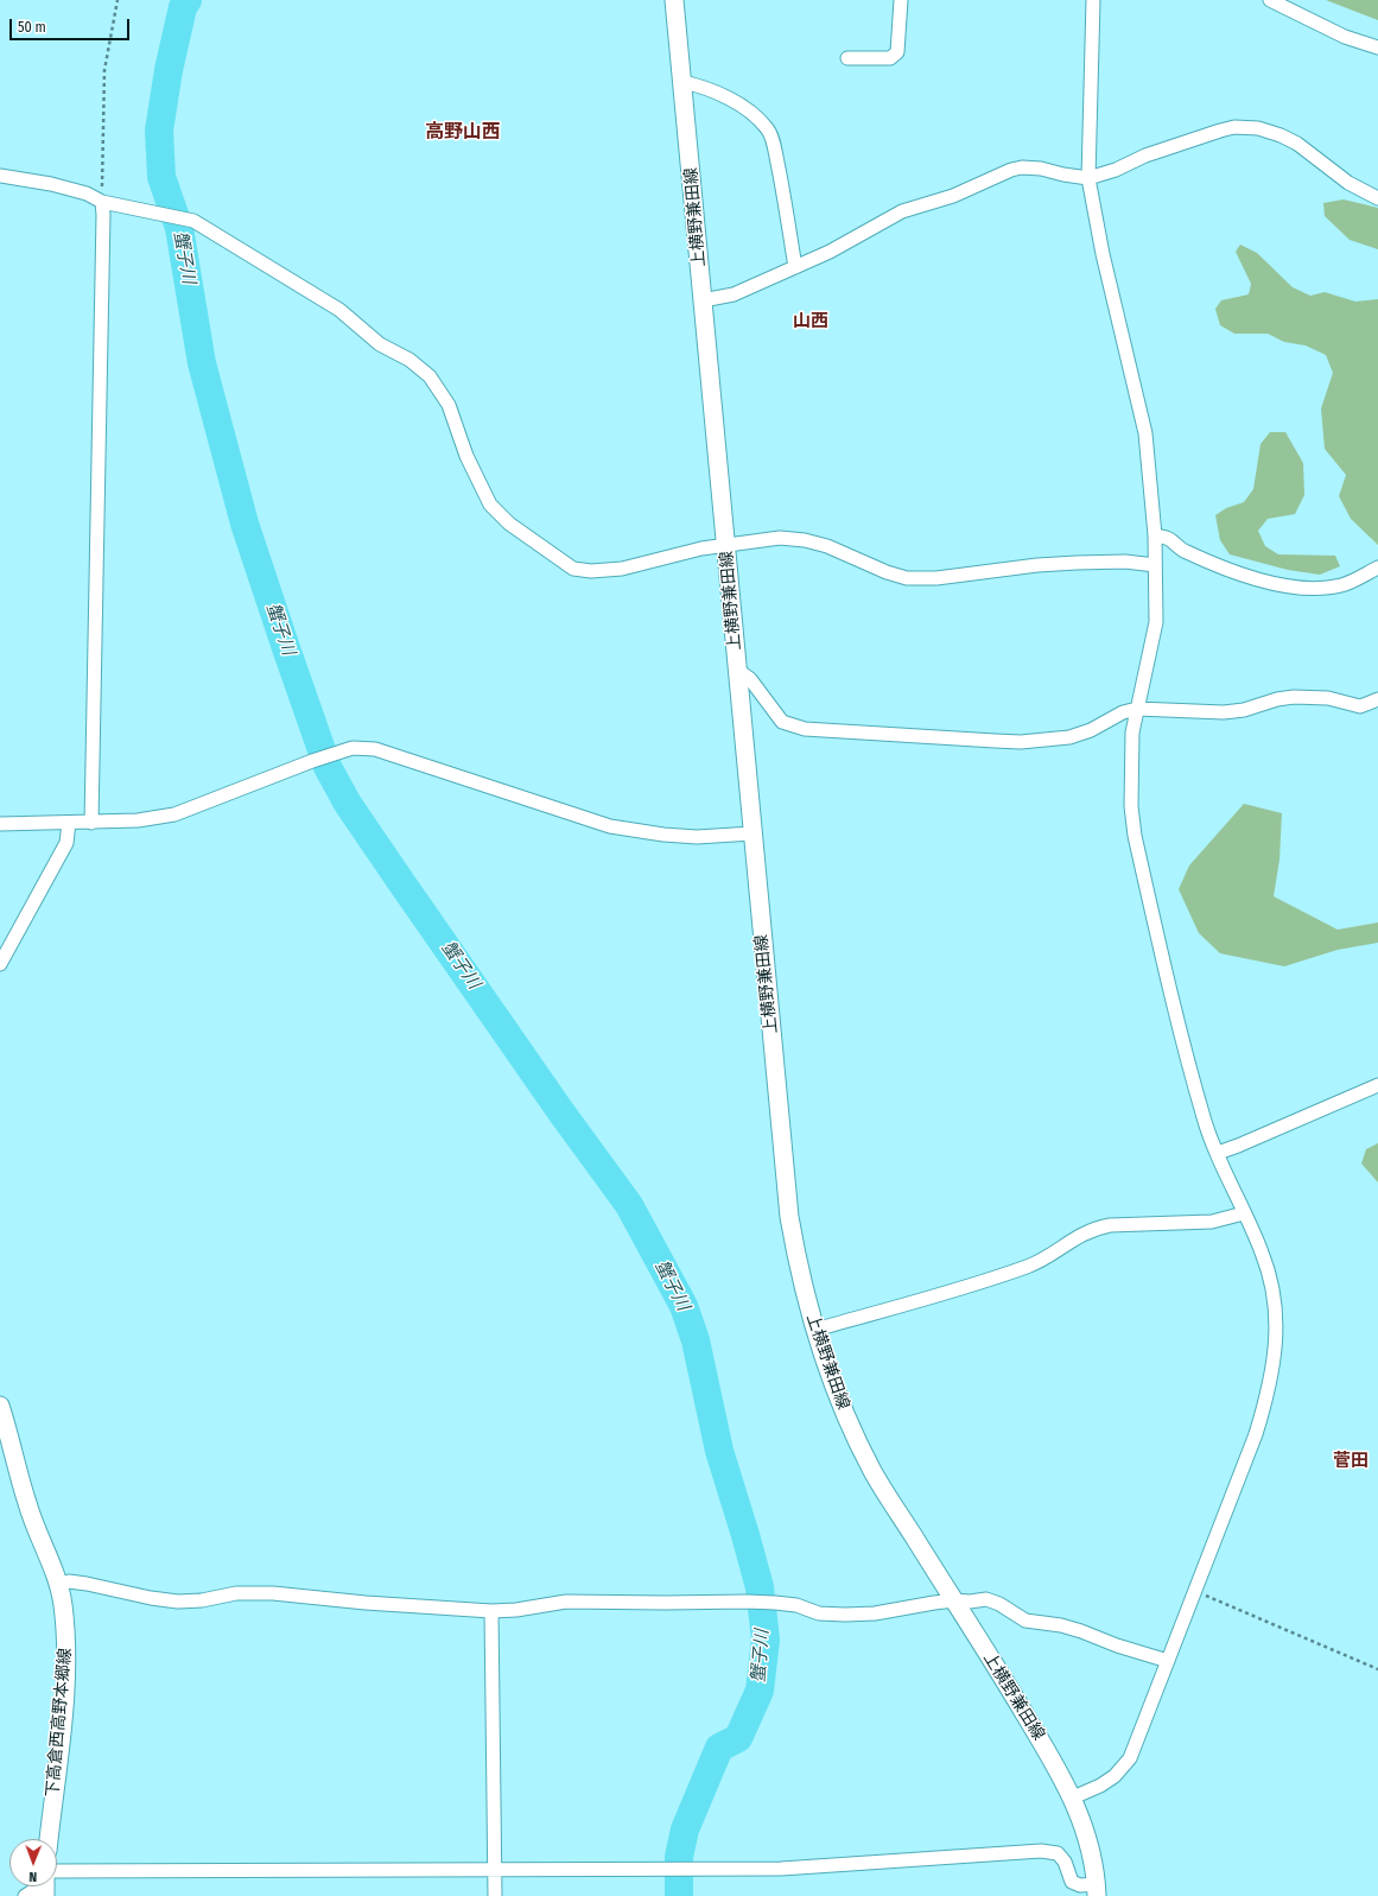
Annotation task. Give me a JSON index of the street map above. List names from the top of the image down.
{
  "streets": {
    "main road": ["上横野兼田線", "下高倉西高野本郷線"]
  },
  "districts": ["高野山西", "山西", "菅田"],
  "water": ["蟹子川"],
  "scale_bar": "50 m",
  "north": "bottom"
}
